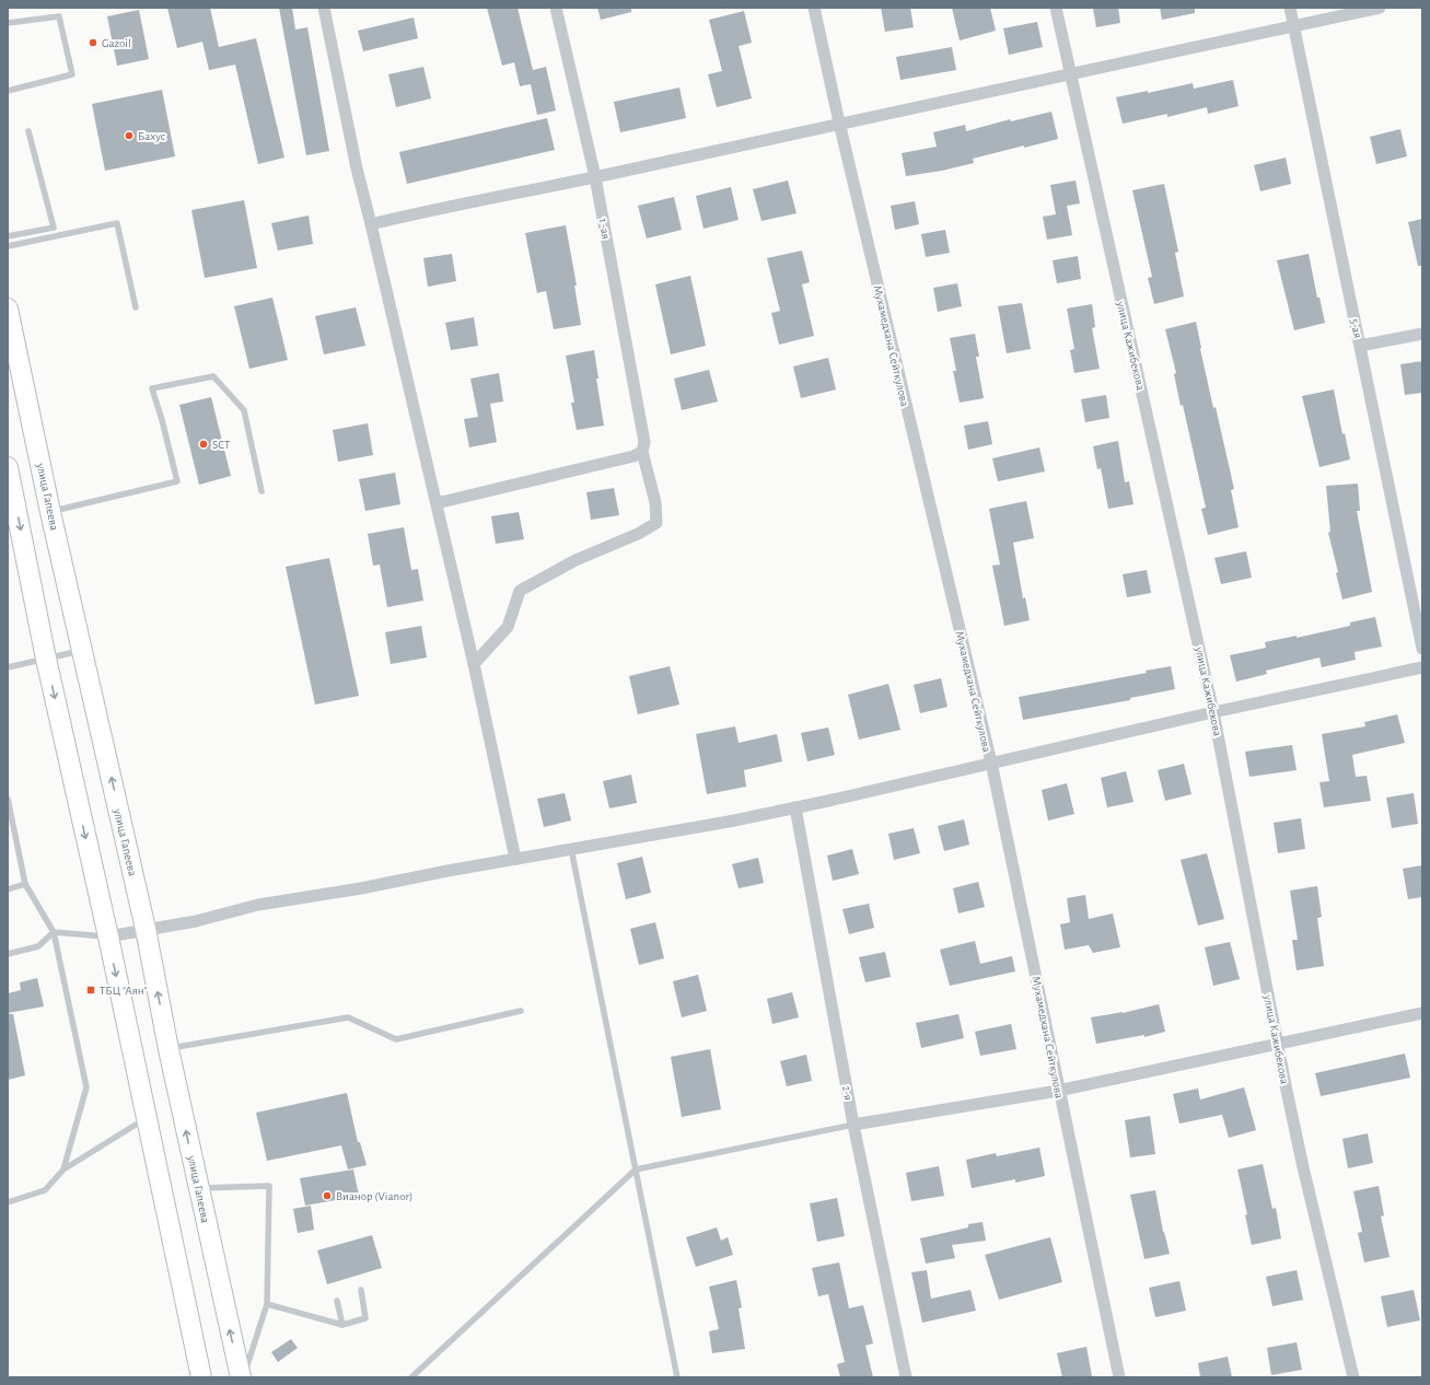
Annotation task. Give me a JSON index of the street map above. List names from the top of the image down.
{
  "streets": {
    "highway": ["улица Гапеева"],
    "street": [
      "1 -ая",
      "5-ая",
      "Мухамедхана Сейткулова",
      "улица Кажибекова",
      "2-я"
    ]
  },
  "places": {
    "other": [
      "Gazoil",
      "Бахус",
      "SCT",
      "Вианор (Vianor)"
    ],
    "transit": ["ТБЦ \"Аян\""]
  }
}
